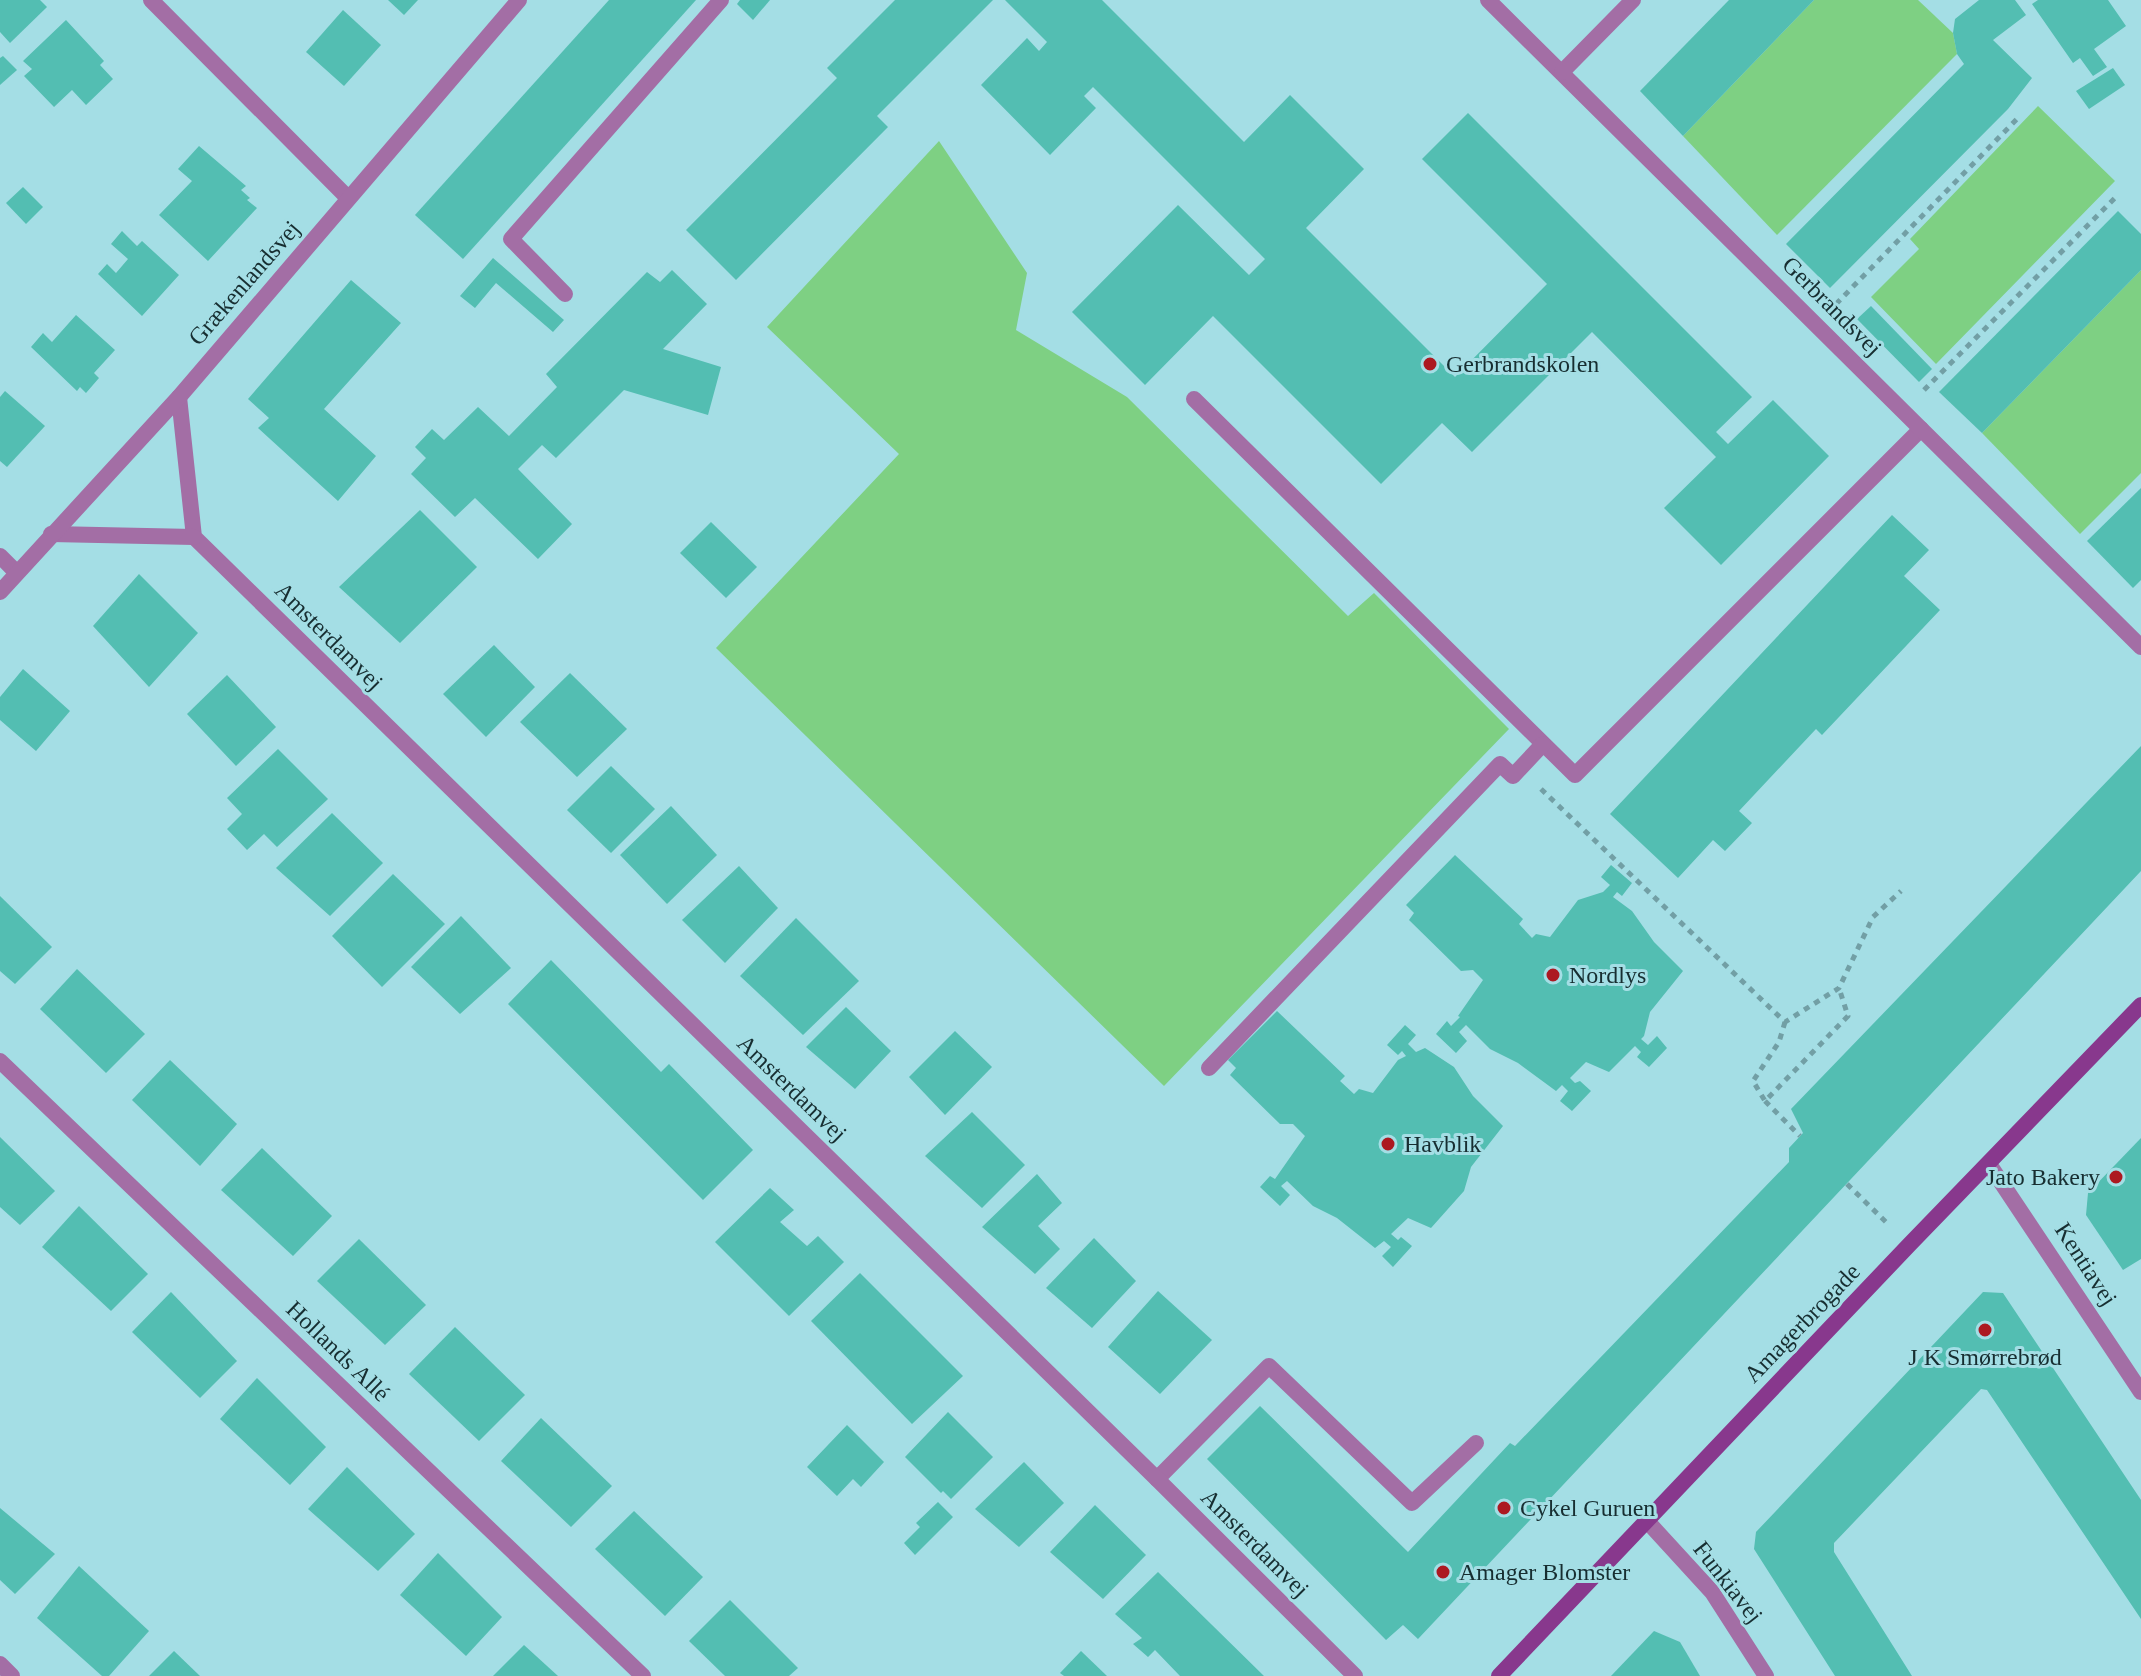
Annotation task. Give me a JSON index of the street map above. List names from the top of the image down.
{
  "streets": {
    "street": [
      "Grækenlandsvej",
      "Gerbrandsvej",
      "Amsterdamvej",
      "Kentiavej",
      "Amagerbrogade",
      "Hollands Allé",
      "Funkiavej"
    ]
  },
  "crossings": [
    ["Kentiavej", "Amagerbrogade"],
    ["Amagerbrogade", "Funkiavej"]
  ],
  "places": [
    "Gerbrandskolen",
    "Nordlys",
    "Havblik",
    "Jato Bakery",
    "J K Smørrebrød",
    "Cykel Guruen",
    "Amager Blomster"
  ]
}
